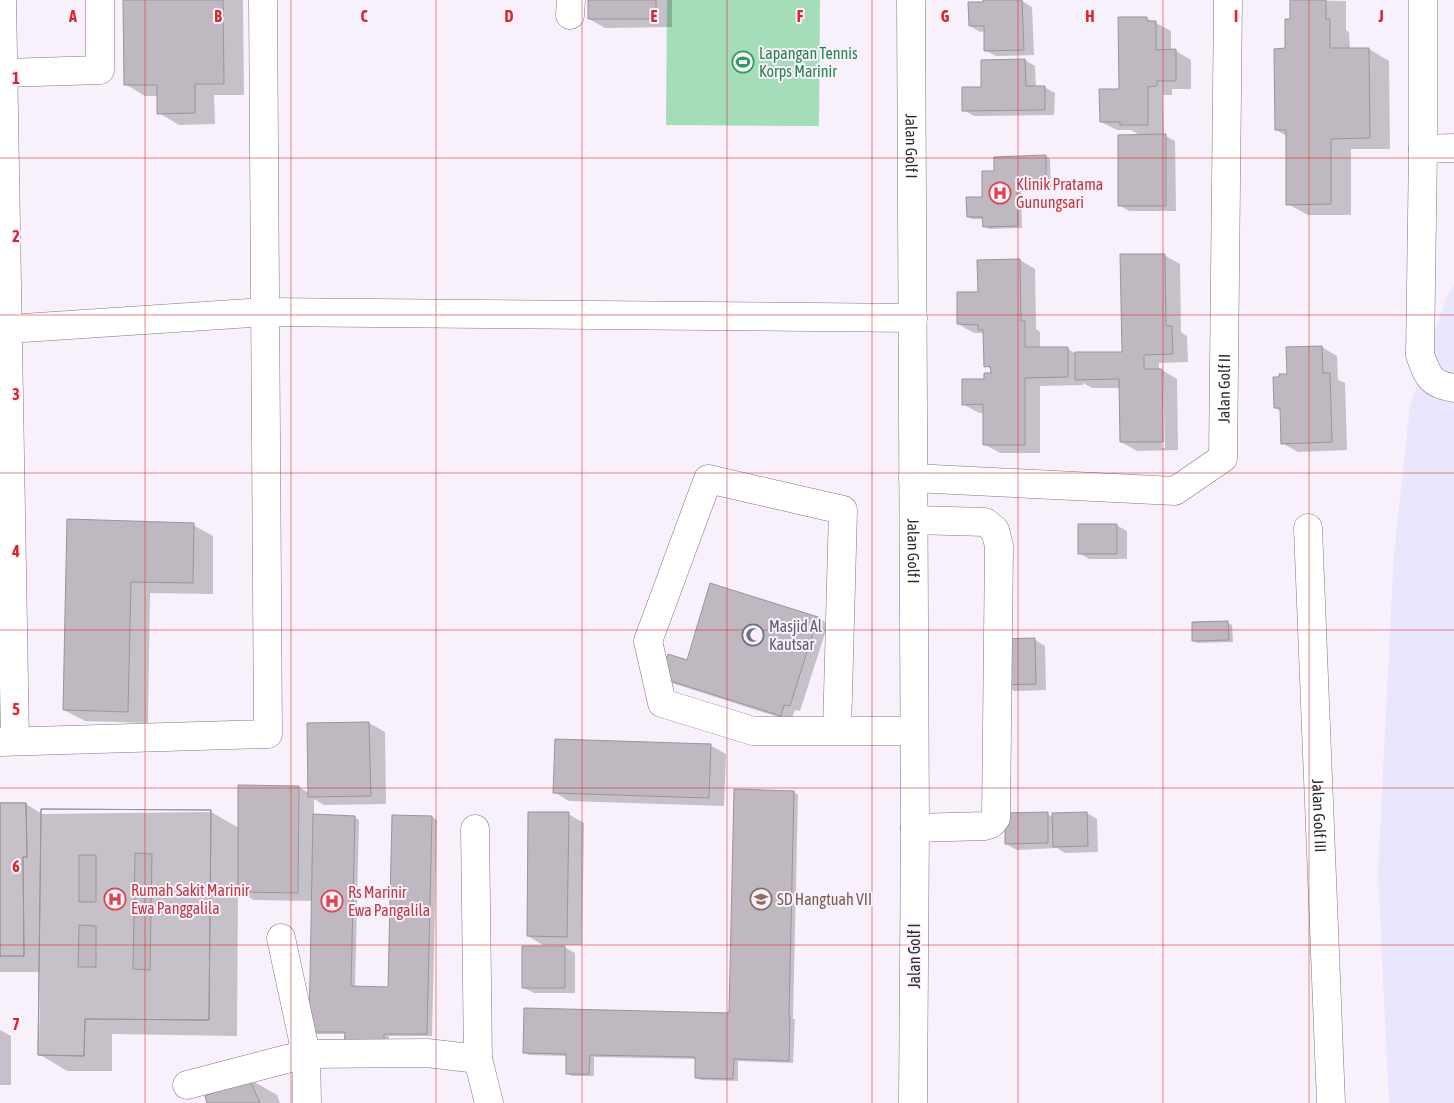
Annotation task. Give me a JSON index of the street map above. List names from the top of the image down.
{
  "streets": {
    "street": ["Jalan Golf I", "Jalan Golf II", "Jalan Golf III"]
  },
  "crossings": [
    ["Jalan Golf I", "Jalan Golf II"]
  ],
  "places": {
    "sports": ["Lapangan Tennis Korps Marinir"],
    "hospital": ["Klinik Pratama Gunungsari", "Rumah Sakit Marinir Ewa Panggalila", "Rs Marinir Ewa Pangalila"],
    "mosque": ["Masjid Al Kautsar"],
    "school or university": ["SD Hangtuah VII"]
  },
  "grid": {
    "columns": [
      "A",
      "B",
      "C",
      "D",
      "E",
      "F",
      "G",
      "H",
      "I",
      "J"
    ],
    "rows": [
      "1",
      "2",
      "3",
      "4",
      "5",
      "6",
      "7"
    ]
  }
}
